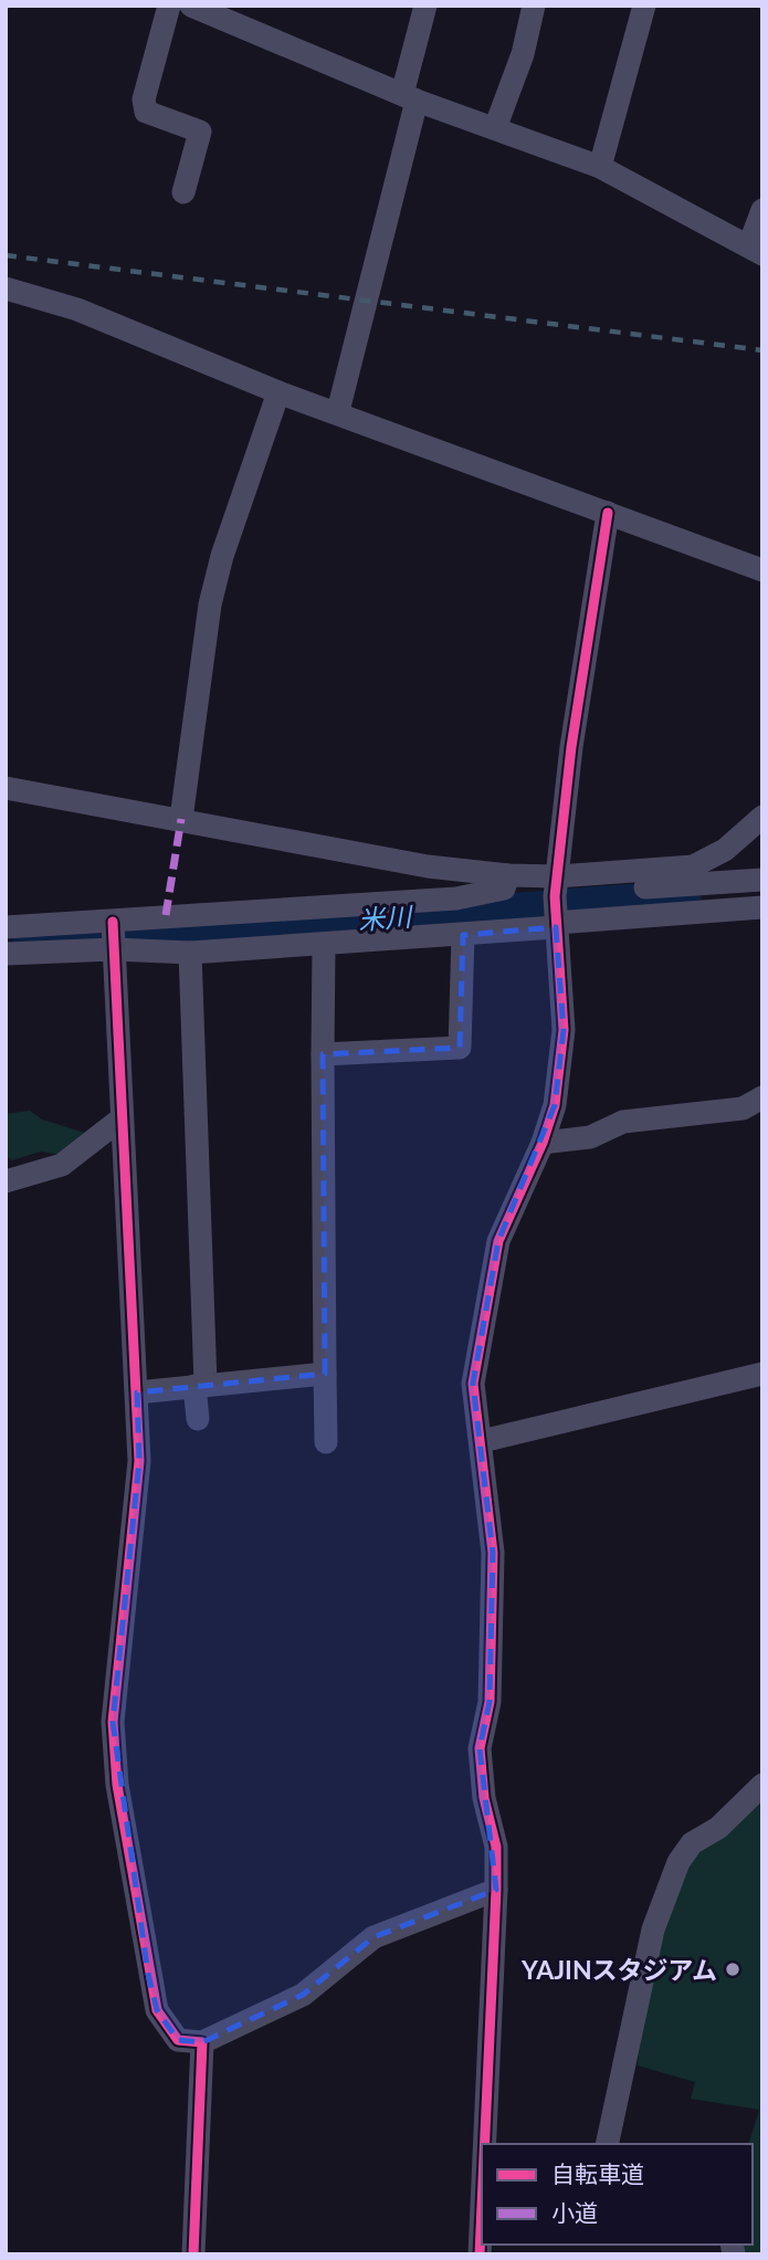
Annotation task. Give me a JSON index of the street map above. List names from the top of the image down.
{
  "water": ["米川"],
  "places": ["YAJINスタジアム"],
  "legend": ["自転車道", "小道"]
}
